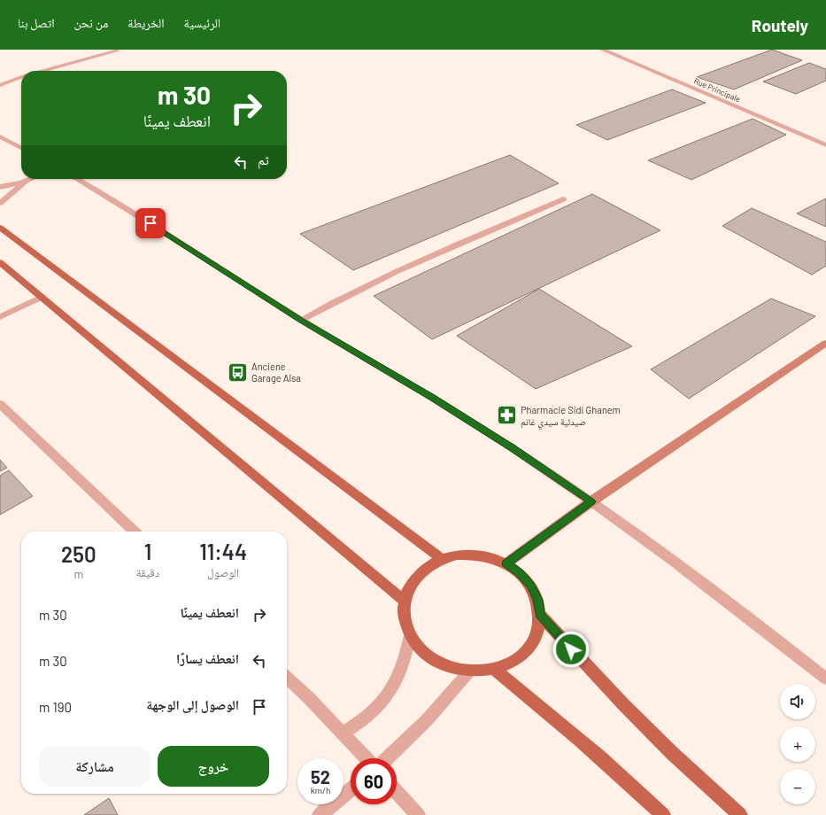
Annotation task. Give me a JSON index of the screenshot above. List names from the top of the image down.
{
  "streets": {
    "street": ["Rue Principale"]
  },
  "places": {
    "bus stop": ["Anciene Garage Alsa"],
    "pharmacy": ["Pharmacie Sidi Ghanem صيدلية سيدي غانم"]
  },
  "page": {
    "header": "Routely",
    "nav": [
      "الرئيسية",
      "الخريطة",
      "من نحن",
      "اتصل بنا"
    ],
    "turn": ["30 m", "انعطف يمينًا"],
    "then": "ثم",
    "eta": [
      "11:44",
      "الوصول",
      "1",
      "دقيقة",
      "250",
      "m"
    ],
    "list": [
      {
        "name": "انعطف يمينًا",
        "value": "30 m"
      },
      {
        "name": "انعطف يسارًا",
        "value": "30 m"
      },
      {
        "name": "الوصول إلى الوجهة",
        "value": "190 m"
      }
    ],
    "map_buttons": ["+", "−"],
    "buttons": ["خروج", "مشاركة"],
    "speed": "52 km/h",
    "limit": "60"
  }
}
